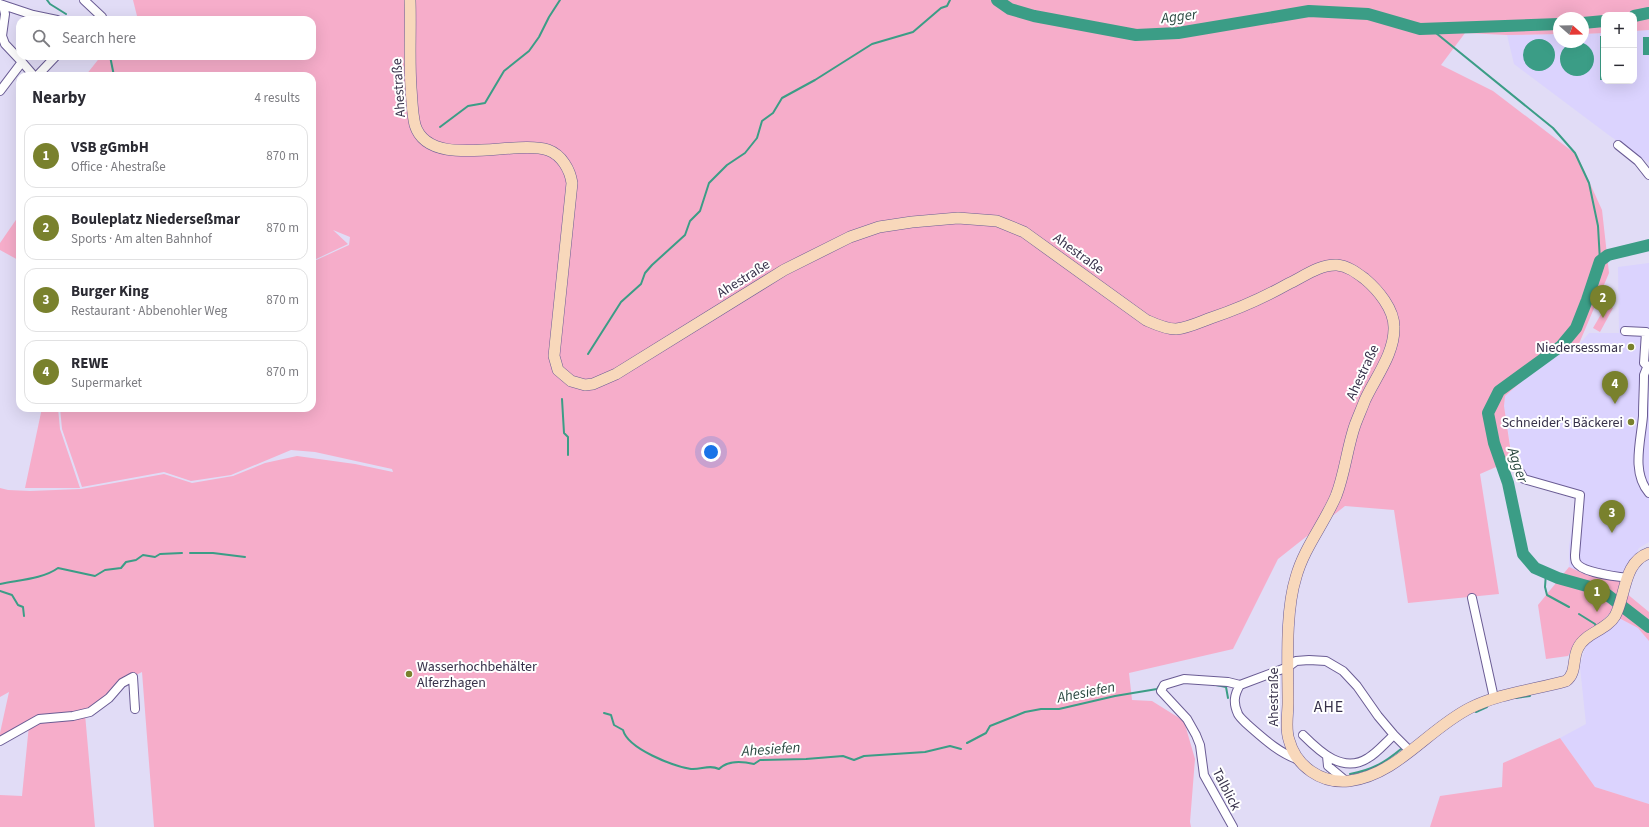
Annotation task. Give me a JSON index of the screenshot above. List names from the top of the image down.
{
  "streets": {
    "main road": ["Ahestraße"],
    "street": ["Talblick"]
  },
  "districts": ["AHE"],
  "water": ["Agger", "Ahesiefen"],
  "places": ["Niedersessmar", "Schneider's Bäckerei", "Wasserhochbehälter Alferzhagen"],
  "north": "right",
  "page": {
    "map_buttons": ["+", "−"],
    "search": "Search here",
    "heading": ["Nearby", "4 results"],
    "list": [
      {
        "mark": "1",
        "name": "VSB gGmbH",
        "note": "Office · Ahestraße",
        "value": "870 m"
      },
      {
        "mark": "2",
        "name": "Bouleplatz Niederseßmar",
        "note": "Sports · Am alten Bahnhof",
        "value": "870 m"
      },
      {
        "mark": "3",
        "name": "Burger King",
        "note": "Restaurant · Abbenohler Weg",
        "value": "870 m"
      },
      {
        "mark": "4",
        "name": "REWE",
        "note": "Supermarket",
        "value": "870 m"
      }
    ],
    "pins": [
      "2",
      "4",
      "3",
      "1"
    ]
  }
}
